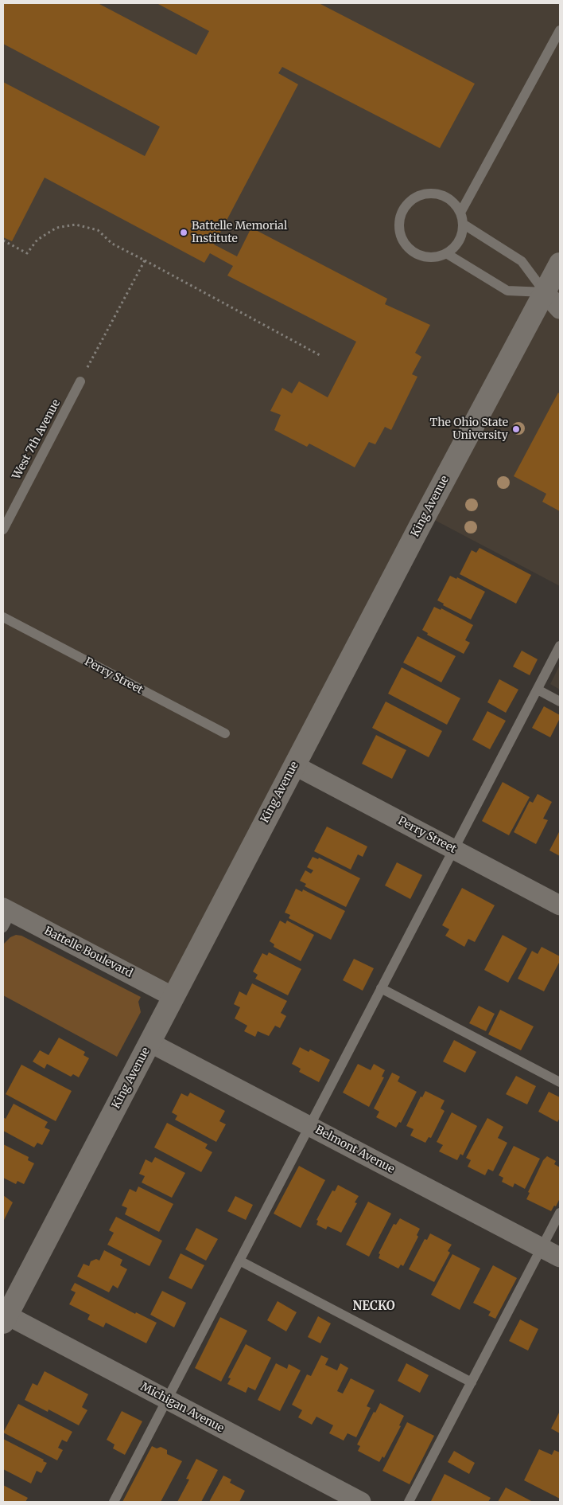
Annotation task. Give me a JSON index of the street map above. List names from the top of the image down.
{
  "streets": {
    "street": [
      "King Avenue",
      "Perry Street",
      "Battelle Boulevard",
      "Belmont Avenue",
      "Michigan Avenue"
    ],
    "lane": ["West 7th Avenue"]
  },
  "crossings": [
    ["King Avenue", "Perry Street"],
    ["King Avenue", "Battelle Boulevard"],
    ["King Avenue", "Belmont Avenue"],
    ["King Avenue", "Michigan Avenue"]
  ],
  "districts": ["NECKO"],
  "places": ["Battelle Memorial Institute", "The Ohio State University"]
}
